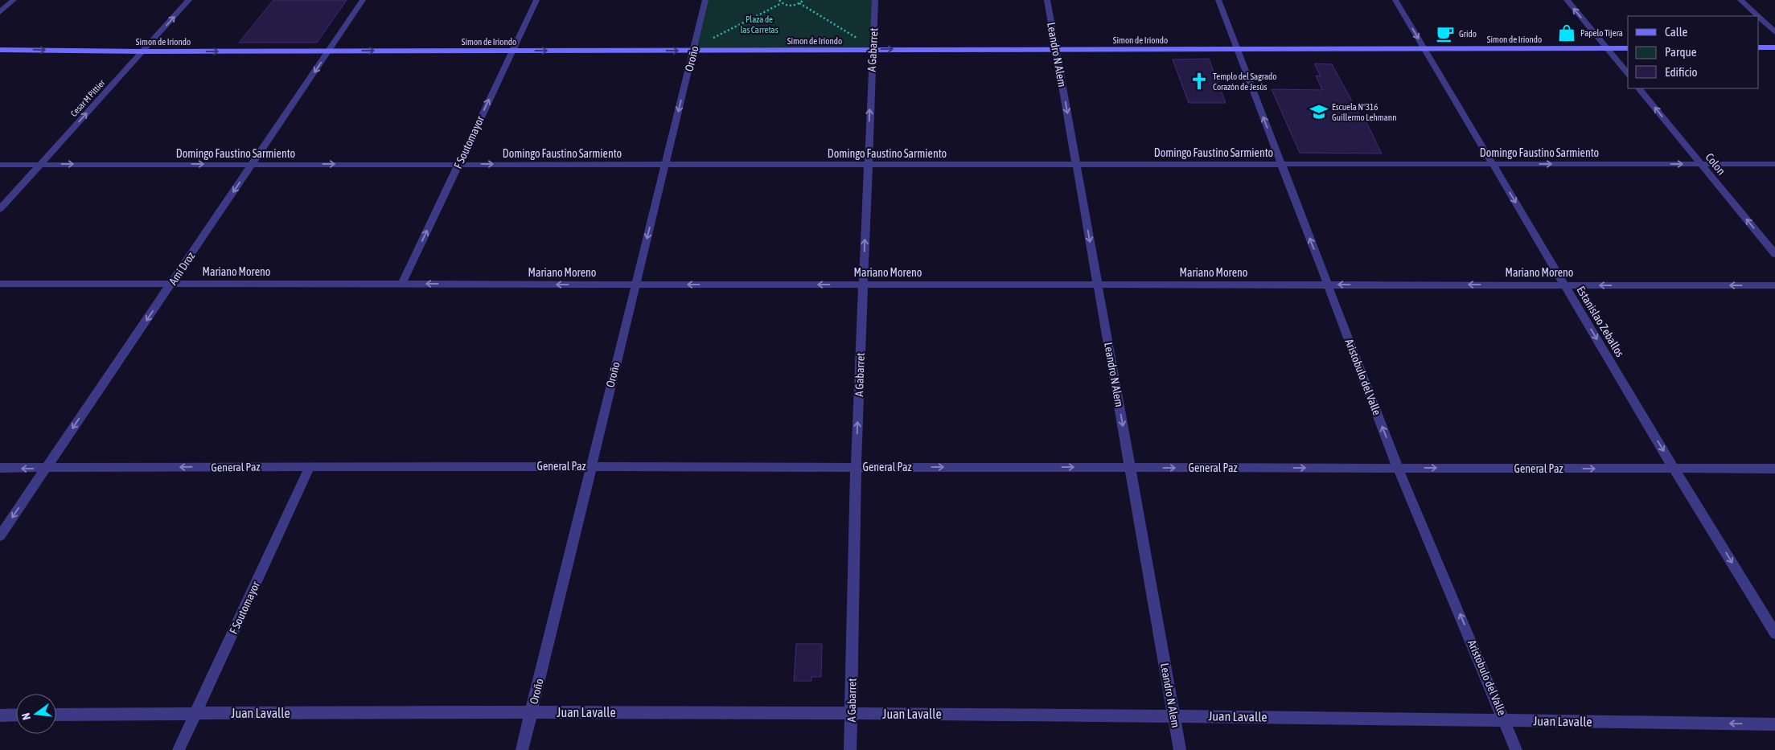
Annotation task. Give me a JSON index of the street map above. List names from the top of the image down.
{
  "streets": {
    "main road": ["Simon de Iriondo"],
    "street": [
      "A Gabarret",
      "Leandro N Alem",
      "Oroño",
      "Cesar M Pittier",
      "F Soutomayor",
      "Domingo Faustino Sarmiento",
      "Colon",
      "Ami Droz",
      "Mariano Moreno",
      "Estanislao Zeballos",
      "Aristobulo del Valle",
      "General Paz",
      "Juan Lavalle"
    ]
  },
  "crossings": [
    ["Simon de Iriondo", "A Gabarret"],
    ["Simon de Iriondo", "Leandro N Alem"],
    ["Simon de Iriondo", "Oroño"],
    ["Simon de Iriondo", "Cesar M Pittier"],
    ["Simon de Iriondo", "F Soutomayor"],
    ["Simon de Iriondo", "Ami Droz"],
    ["Simon de Iriondo", "Estanislao Zeballos"],
    ["Simon de Iriondo", "Aristobulo del Valle"],
    ["A Gabarret", "Domingo Faustino Sarmiento"],
    ["A Gabarret", "Mariano Moreno"],
    ["A Gabarret", "General Paz"],
    ["A Gabarret", "Juan Lavalle"],
    ["Leandro N Alem", "Domingo Faustino Sarmiento"],
    ["Leandro N Alem", "Mariano Moreno"],
    ["Leandro N Alem", "General Paz"],
    ["Leandro N Alem", "Juan Lavalle"],
    ["Oroño", "Domingo Faustino Sarmiento"],
    ["Oroño", "Mariano Moreno"],
    ["Oroño", "General Paz"],
    ["Oroño", "Juan Lavalle"],
    ["Cesar M Pittier", "Domingo Faustino Sarmiento"],
    ["F Soutomayor", "Domingo Faustino Sarmiento"],
    ["F Soutomayor", "Mariano Moreno"],
    ["F Soutomayor", "General Paz"],
    ["F Soutomayor", "Juan Lavalle"],
    ["Domingo Faustino Sarmiento", "Colon"],
    ["Domingo Faustino Sarmiento", "Ami Droz"],
    ["Domingo Faustino Sarmiento", "Estanislao Zeballos"],
    ["Domingo Faustino Sarmiento", "Aristobulo del Valle"],
    ["Ami Droz", "Mariano Moreno"],
    ["Ami Droz", "General Paz"],
    ["Mariano Moreno", "Estanislao Zeballos"],
    ["Mariano Moreno", "Aristobulo del Valle"],
    ["Estanislao Zeballos", "General Paz"],
    ["Aristobulo del Valle", "General Paz"],
    ["Aristobulo del Valle", "Juan Lavalle"]
  ],
  "one_way": [
    "Simon de Iriondo",
    "A Gabarret",
    "Leandro N Alem",
    "Cesar M Pittier",
    "F Soutomayor",
    "Domingo Faustino Sarmiento",
    "Colon",
    "Ami Droz",
    "Mariano Moreno",
    "Estanislao Zeballos",
    "Aristobulo del Valle"
  ],
  "parks": ["Plaza de las Carretas"],
  "places": {
    "shop": ["Papelo Tijera"],
    "cafe": ["Grido"],
    "church": ["Templo del Sagrado Corazón de Jesùs"],
    "school or university": ["Escuela Nº316 Guillermo Lehmann"]
  },
  "legend": ["Calle", "Parque", "Edificio"],
  "north": "left"
}
